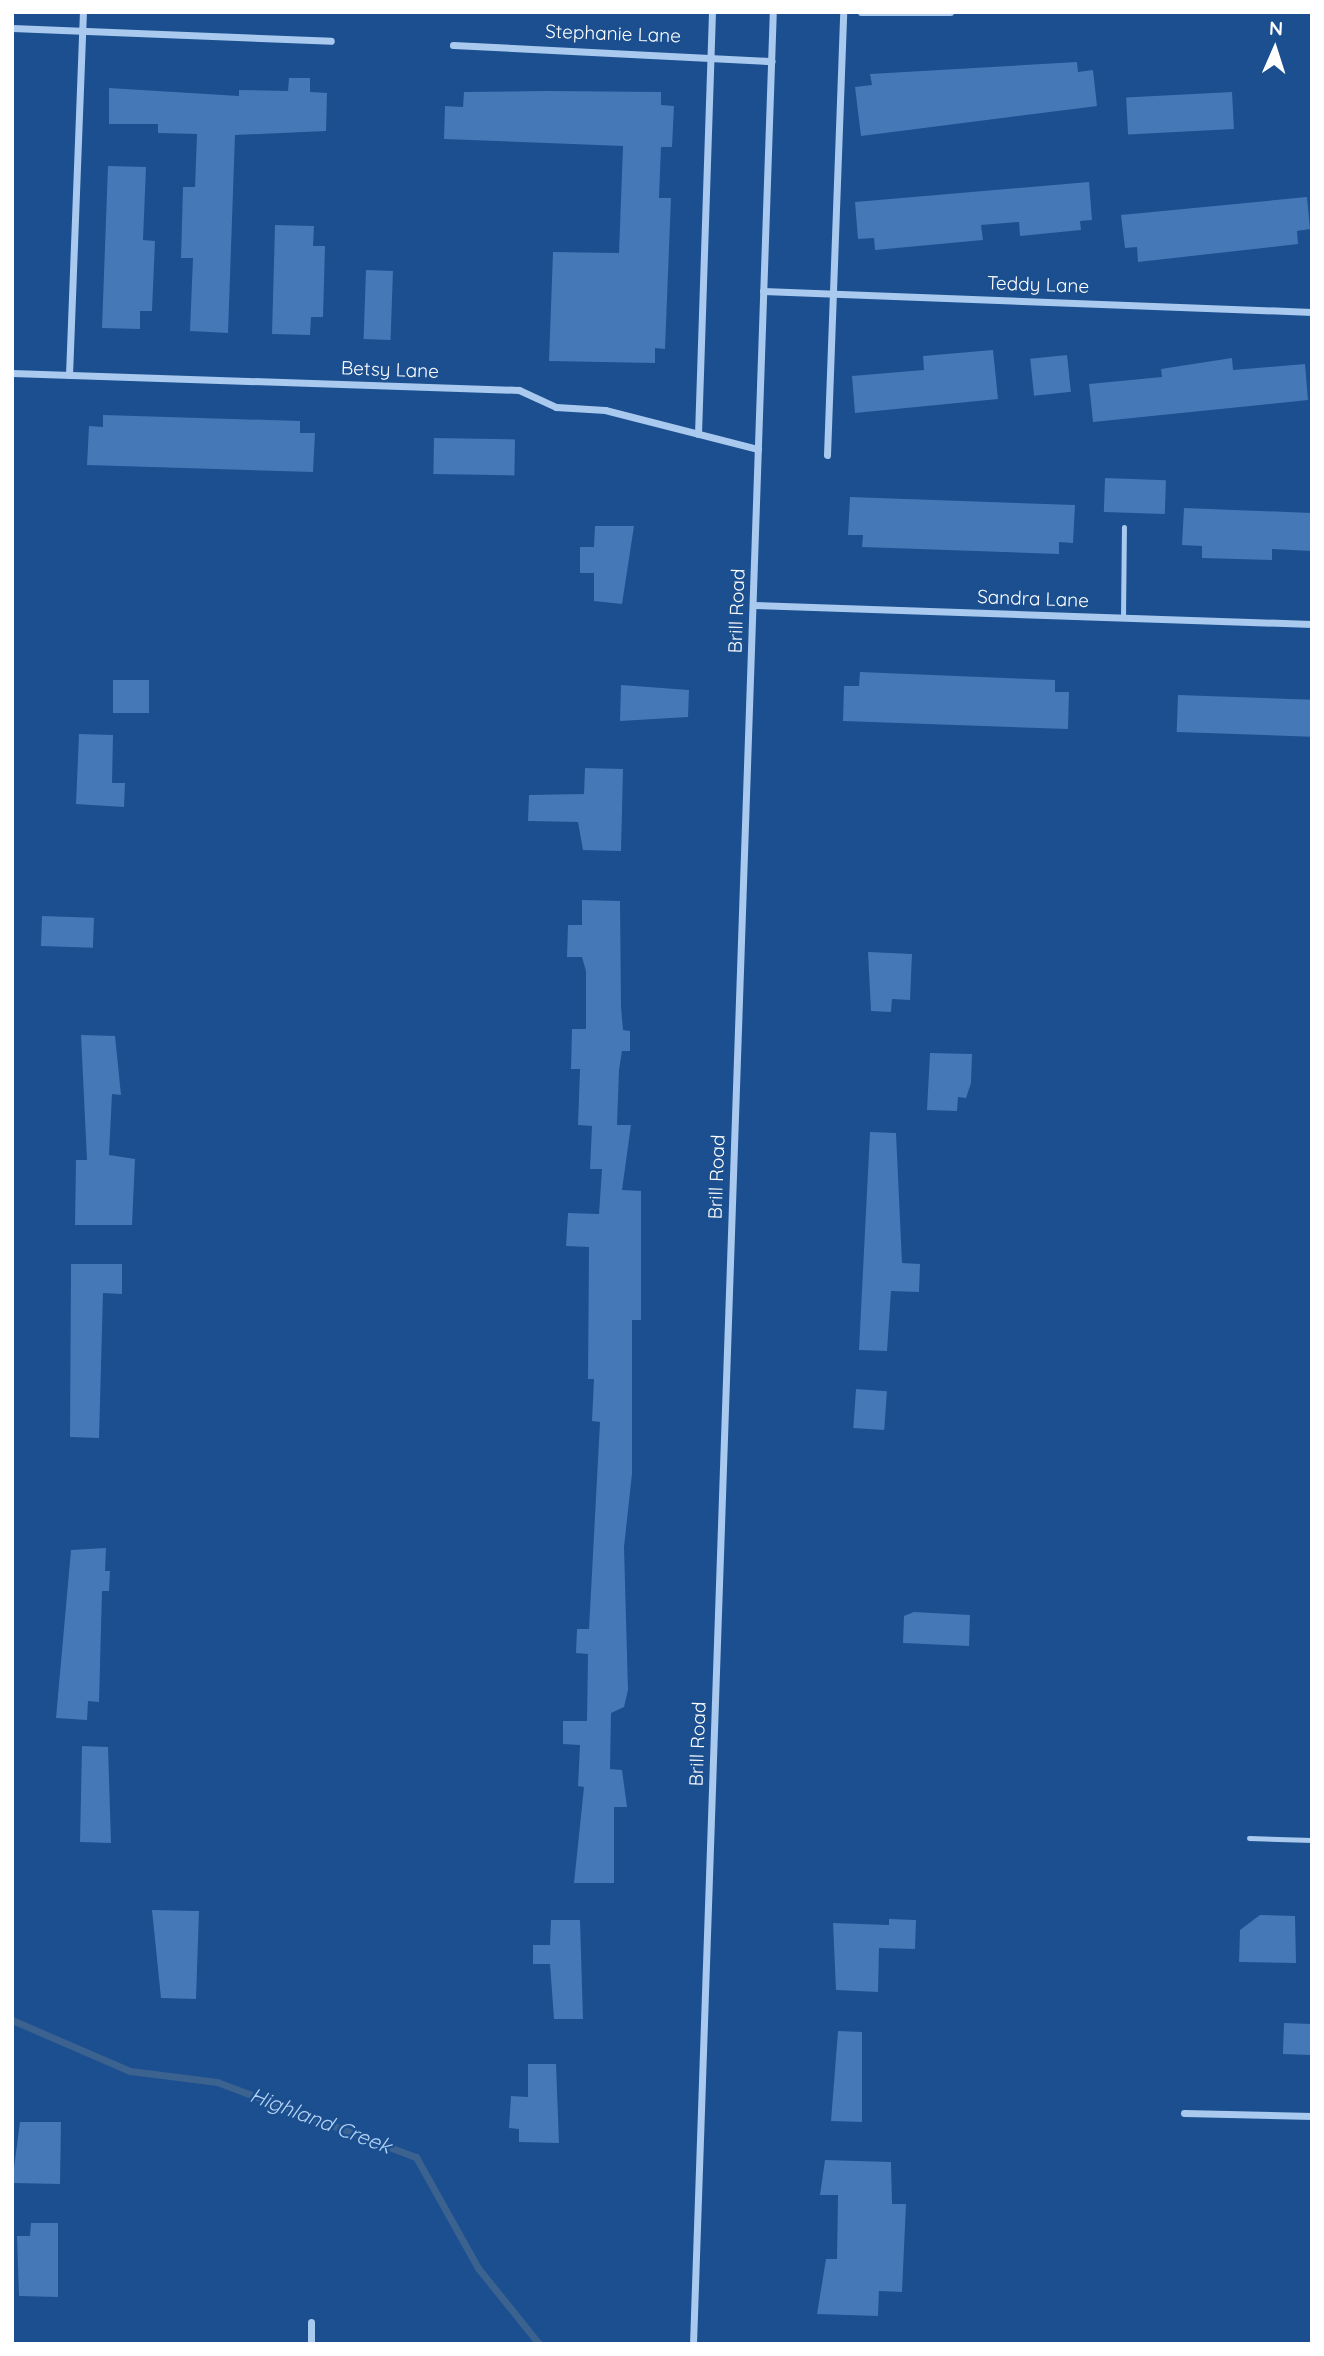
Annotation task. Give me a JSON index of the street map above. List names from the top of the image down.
{
  "streets": {
    "street": [
      "Stephanie Lane",
      "Teddy Lane",
      "Betsy Lane",
      "Sandra Lane",
      "Brill Road"
    ]
  },
  "crossings": [
    ["Stephanie Lane", "Brill Road"],
    ["Teddy Lane", "Brill Road"],
    ["Betsy Lane", "Brill Road"],
    ["Sandra Lane", "Brill Road"]
  ],
  "water": ["Highland Creek"],
  "north": "top"
}
